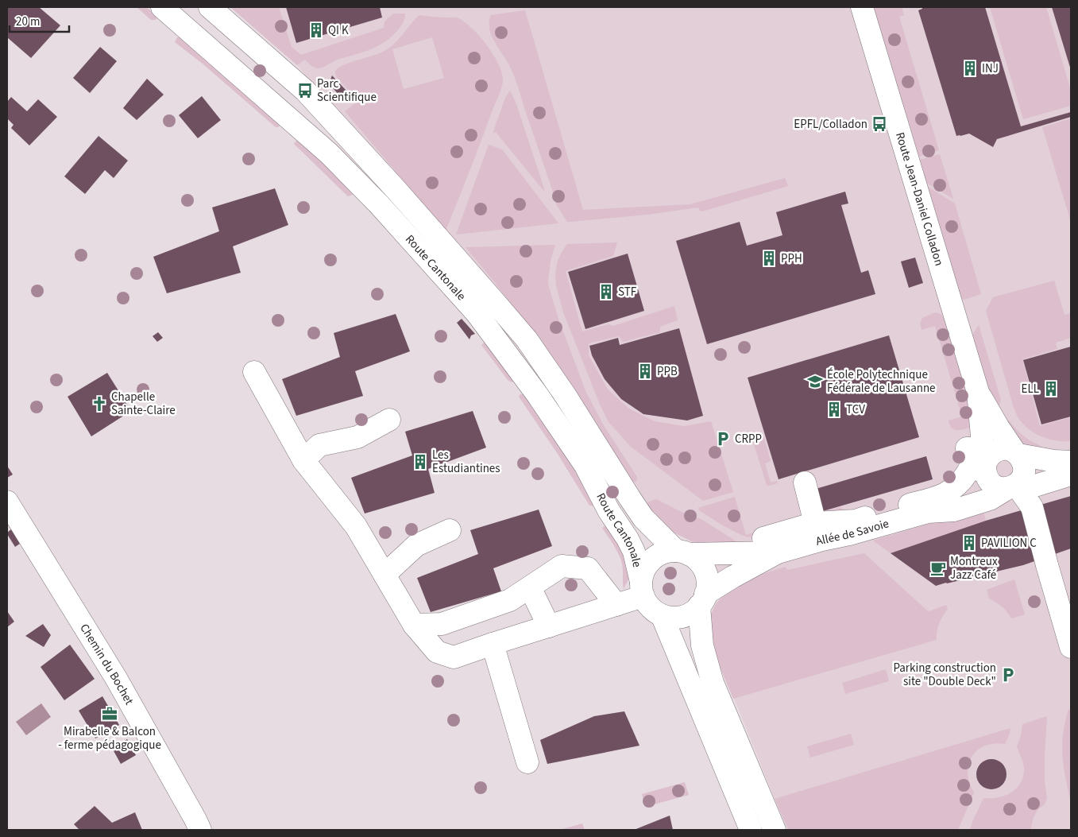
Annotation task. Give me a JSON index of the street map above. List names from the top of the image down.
{
  "streets": {
    "main road": [
      "Route Jean-Daniel Colladon",
      "Route Cantonale",
      "Allée de Savoie",
      "Chemin du Bochet"
    ]
  },
  "crossings": [
    ["Route Jean-Daniel Colladon", "Allée de Savoie"],
    ["Route Cantonale", "Allée de Savoie"]
  ],
  "places": {
    "building": [
      "QI K",
      "INJ",
      "PPH",
      "STF",
      "PPB",
      "ELL",
      "TCV",
      "Les Estudiantines",
      "PAVILION C"
    ],
    "bus stop": ["Parc Scientifique", "EPFL/Colladon"],
    "school or university": ["École Polytechnique Fédérale de Lausanne"],
    "church": ["Chapelle Sainte-Claire"],
    "parking": ["CRPP", "Parking construction site \"Double Deck\""],
    "cafe": ["Montreux Jazz Café"],
    "office": ["Mirabelle & Balcon - ferme pédagogique"]
  },
  "scale_bar": "20 m"
}
